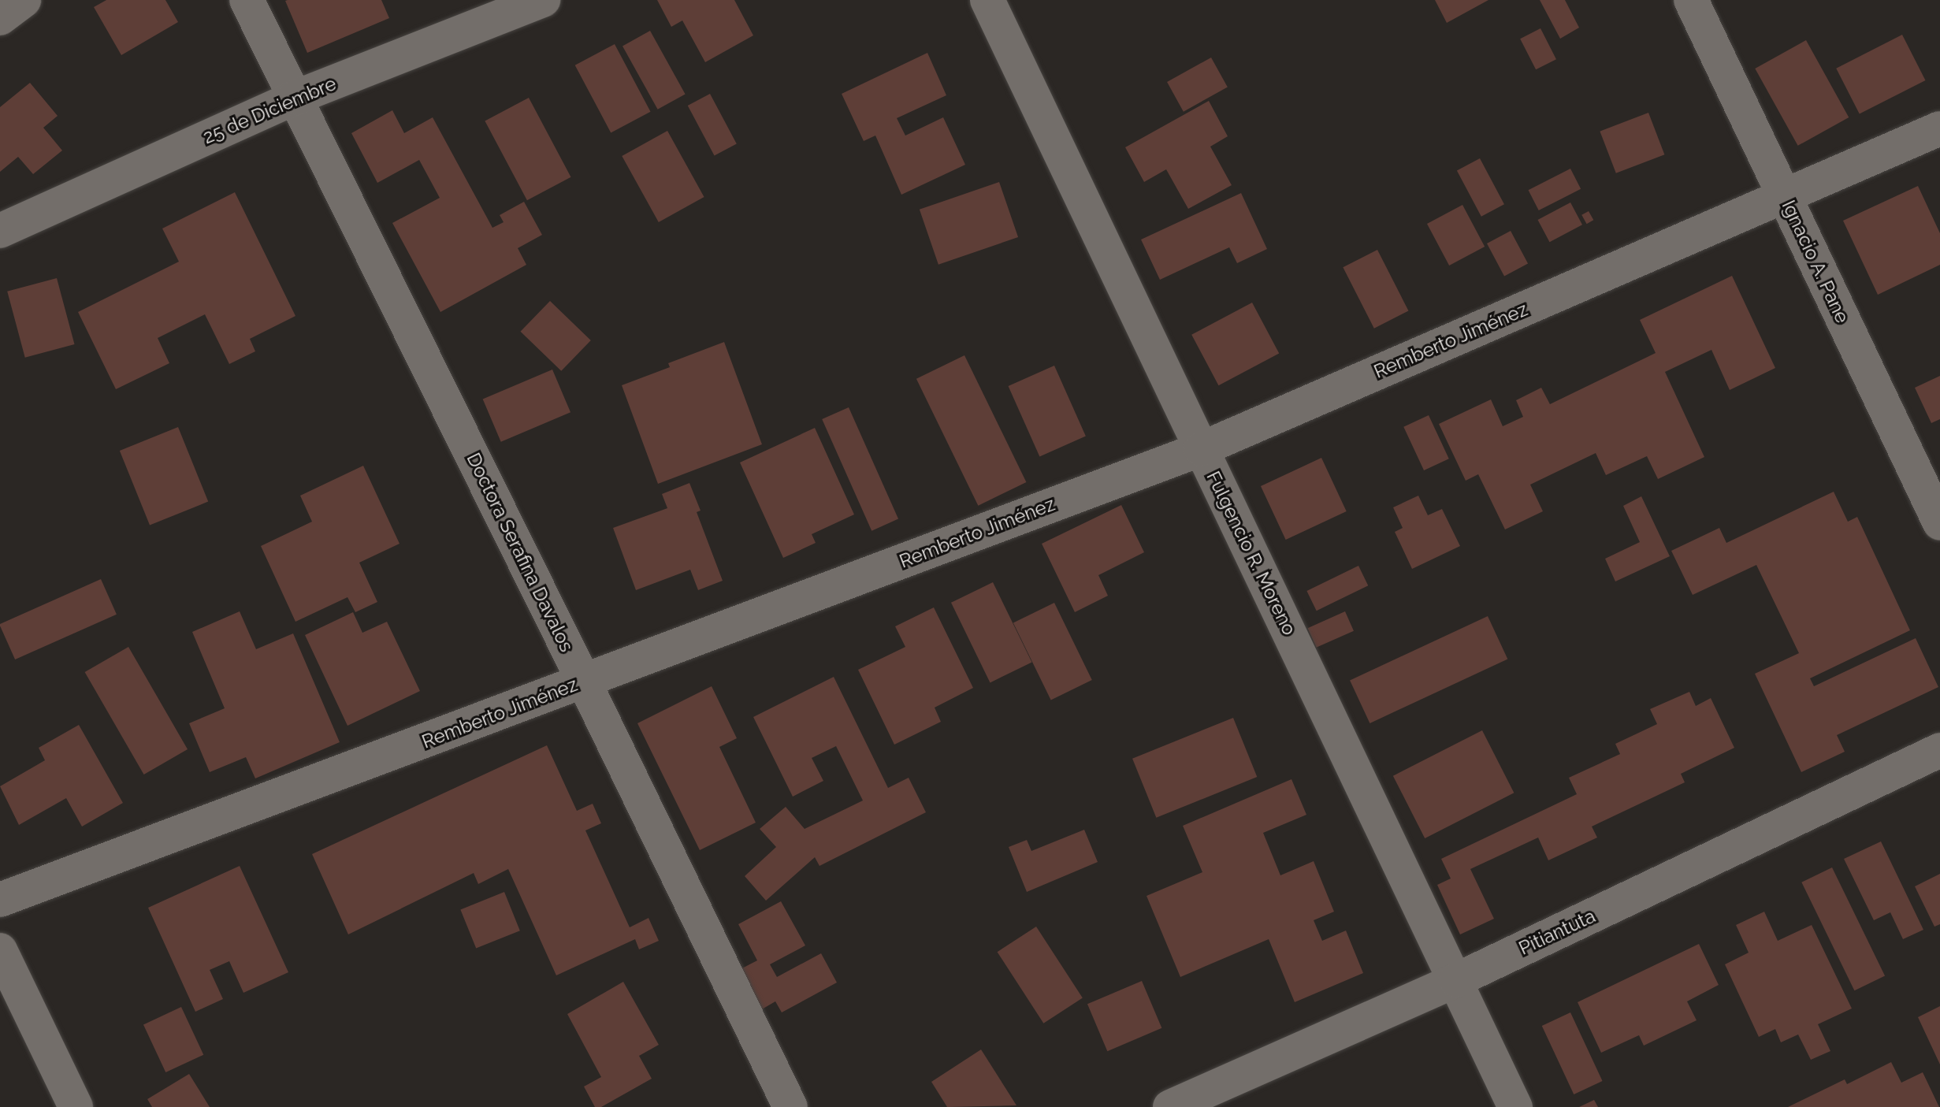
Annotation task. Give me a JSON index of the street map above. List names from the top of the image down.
{
  "streets": {
    "street": [
      "25 de Diciembre",
      "Ignacio A. Pane",
      "Remberto Jiménez",
      "Doctora Serafina Davalos",
      "Fulgencio R. Moreno",
      "Pitiantuta"
    ]
  },
  "crossings": [
    ["25 de Diciembre", "Doctora Serafina Davalos"],
    ["Ignacio A. Pane", "Remberto Jiménez"],
    ["Remberto Jiménez", "Doctora Serafina Davalos"],
    ["Remberto Jiménez", "Fulgencio R. Moreno"],
    ["Fulgencio R. Moreno", "Pitiantuta"]
  ]
}
